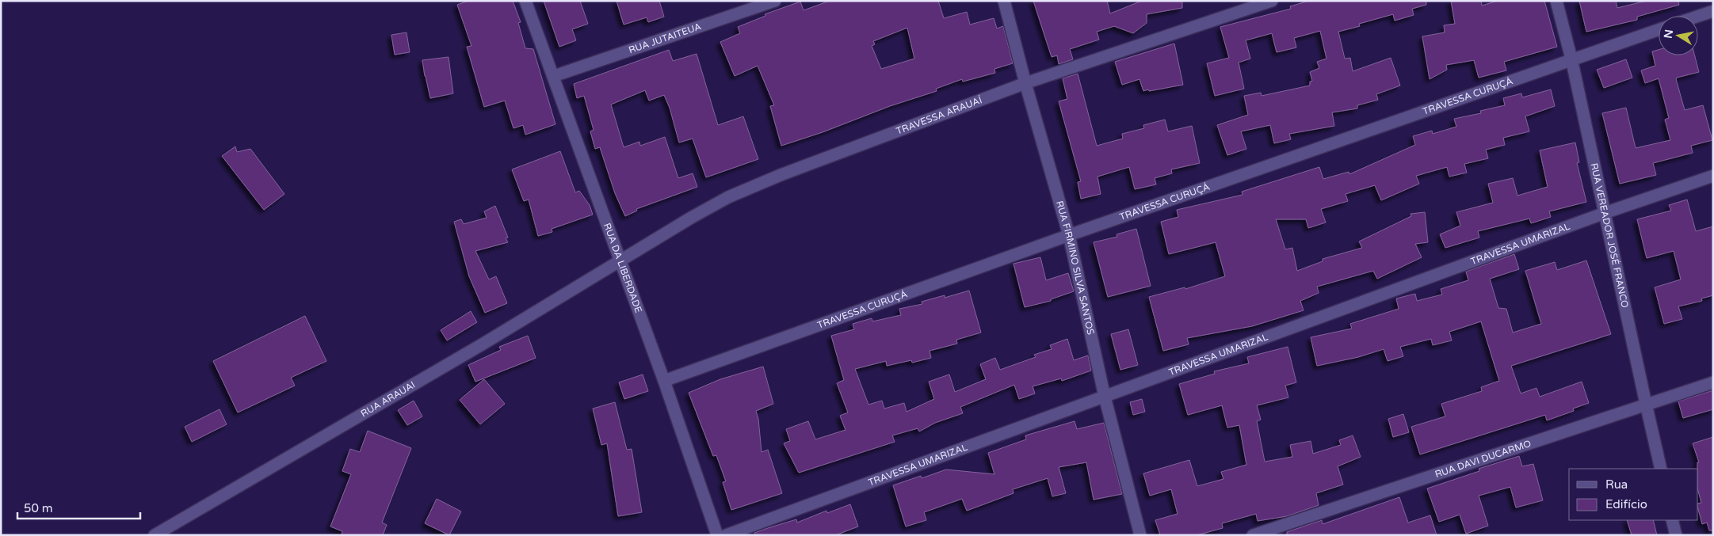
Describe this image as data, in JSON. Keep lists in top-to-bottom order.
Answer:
{
  "streets": {
    "street": [
      "RUA JUTAITEUA",
      "TRAVESSA CURUÇÁ",
      "TRAVESSA ARAUAÍ",
      "RUA VEREADOR JOSÉ FRANCO",
      "TRAVESSA UMARIZAL",
      "RUA DA LIBERDADE",
      "RUA FIRMINO SILVA SANTOS",
      "RUA ARAUAI",
      "RUA DAVI DUCARMO"
    ]
  },
  "crossings": [
    ["RUA JUTAITEUA", "RUA DA LIBERDADE"],
    ["TRAVESSA CURUÇÁ", "RUA VEREADOR JOSÉ FRANCO"],
    ["TRAVESSA CURUÇÁ", "RUA DA LIBERDADE"],
    ["TRAVESSA CURUÇÁ", "RUA FIRMINO SILVA SANTOS"],
    ["TRAVESSA ARAUAÍ", "RUA DA LIBERDADE"],
    ["TRAVESSA ARAUAÍ", "RUA FIRMINO SILVA SANTOS"],
    ["TRAVESSA ARAUAÍ", "RUA ARAUAI"],
    ["RUA VEREADOR JOSÉ FRANCO", "TRAVESSA UMARIZAL"],
    ["RUA VEREADOR JOSÉ FRANCO", "RUA DAVI DUCARMO"],
    ["TRAVESSA UMARIZAL", "RUA FIRMINO SILVA SANTOS"],
    ["RUA DA LIBERDADE", "RUA ARAUAI"]
  ],
  "legend": ["Rua", "Edifício"],
  "scale_bar": "50 m",
  "north": "left"
}
